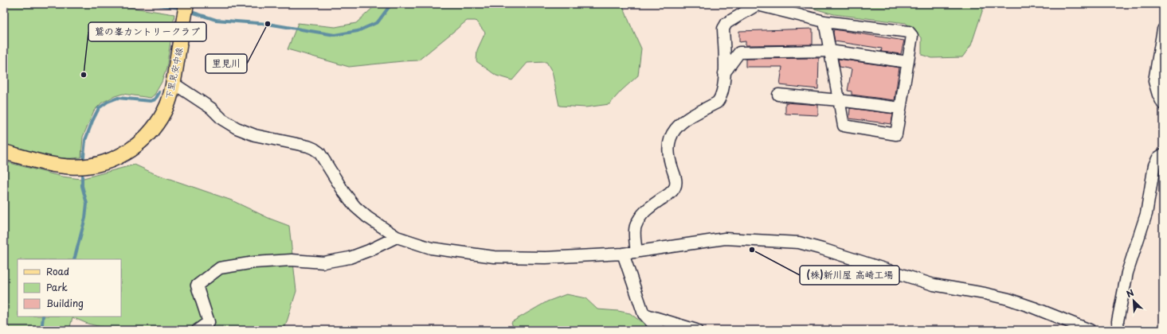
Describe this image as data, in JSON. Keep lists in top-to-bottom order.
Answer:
{
  "streets": {
    "main road": ["下里見安中線"]
  },
  "places": ["里見川", "鷲の峯カントリークラブ", "(株)新川屋 高崎工場"],
  "legend": ["Road", "Park", "Building"],
  "north": "top left"
}
